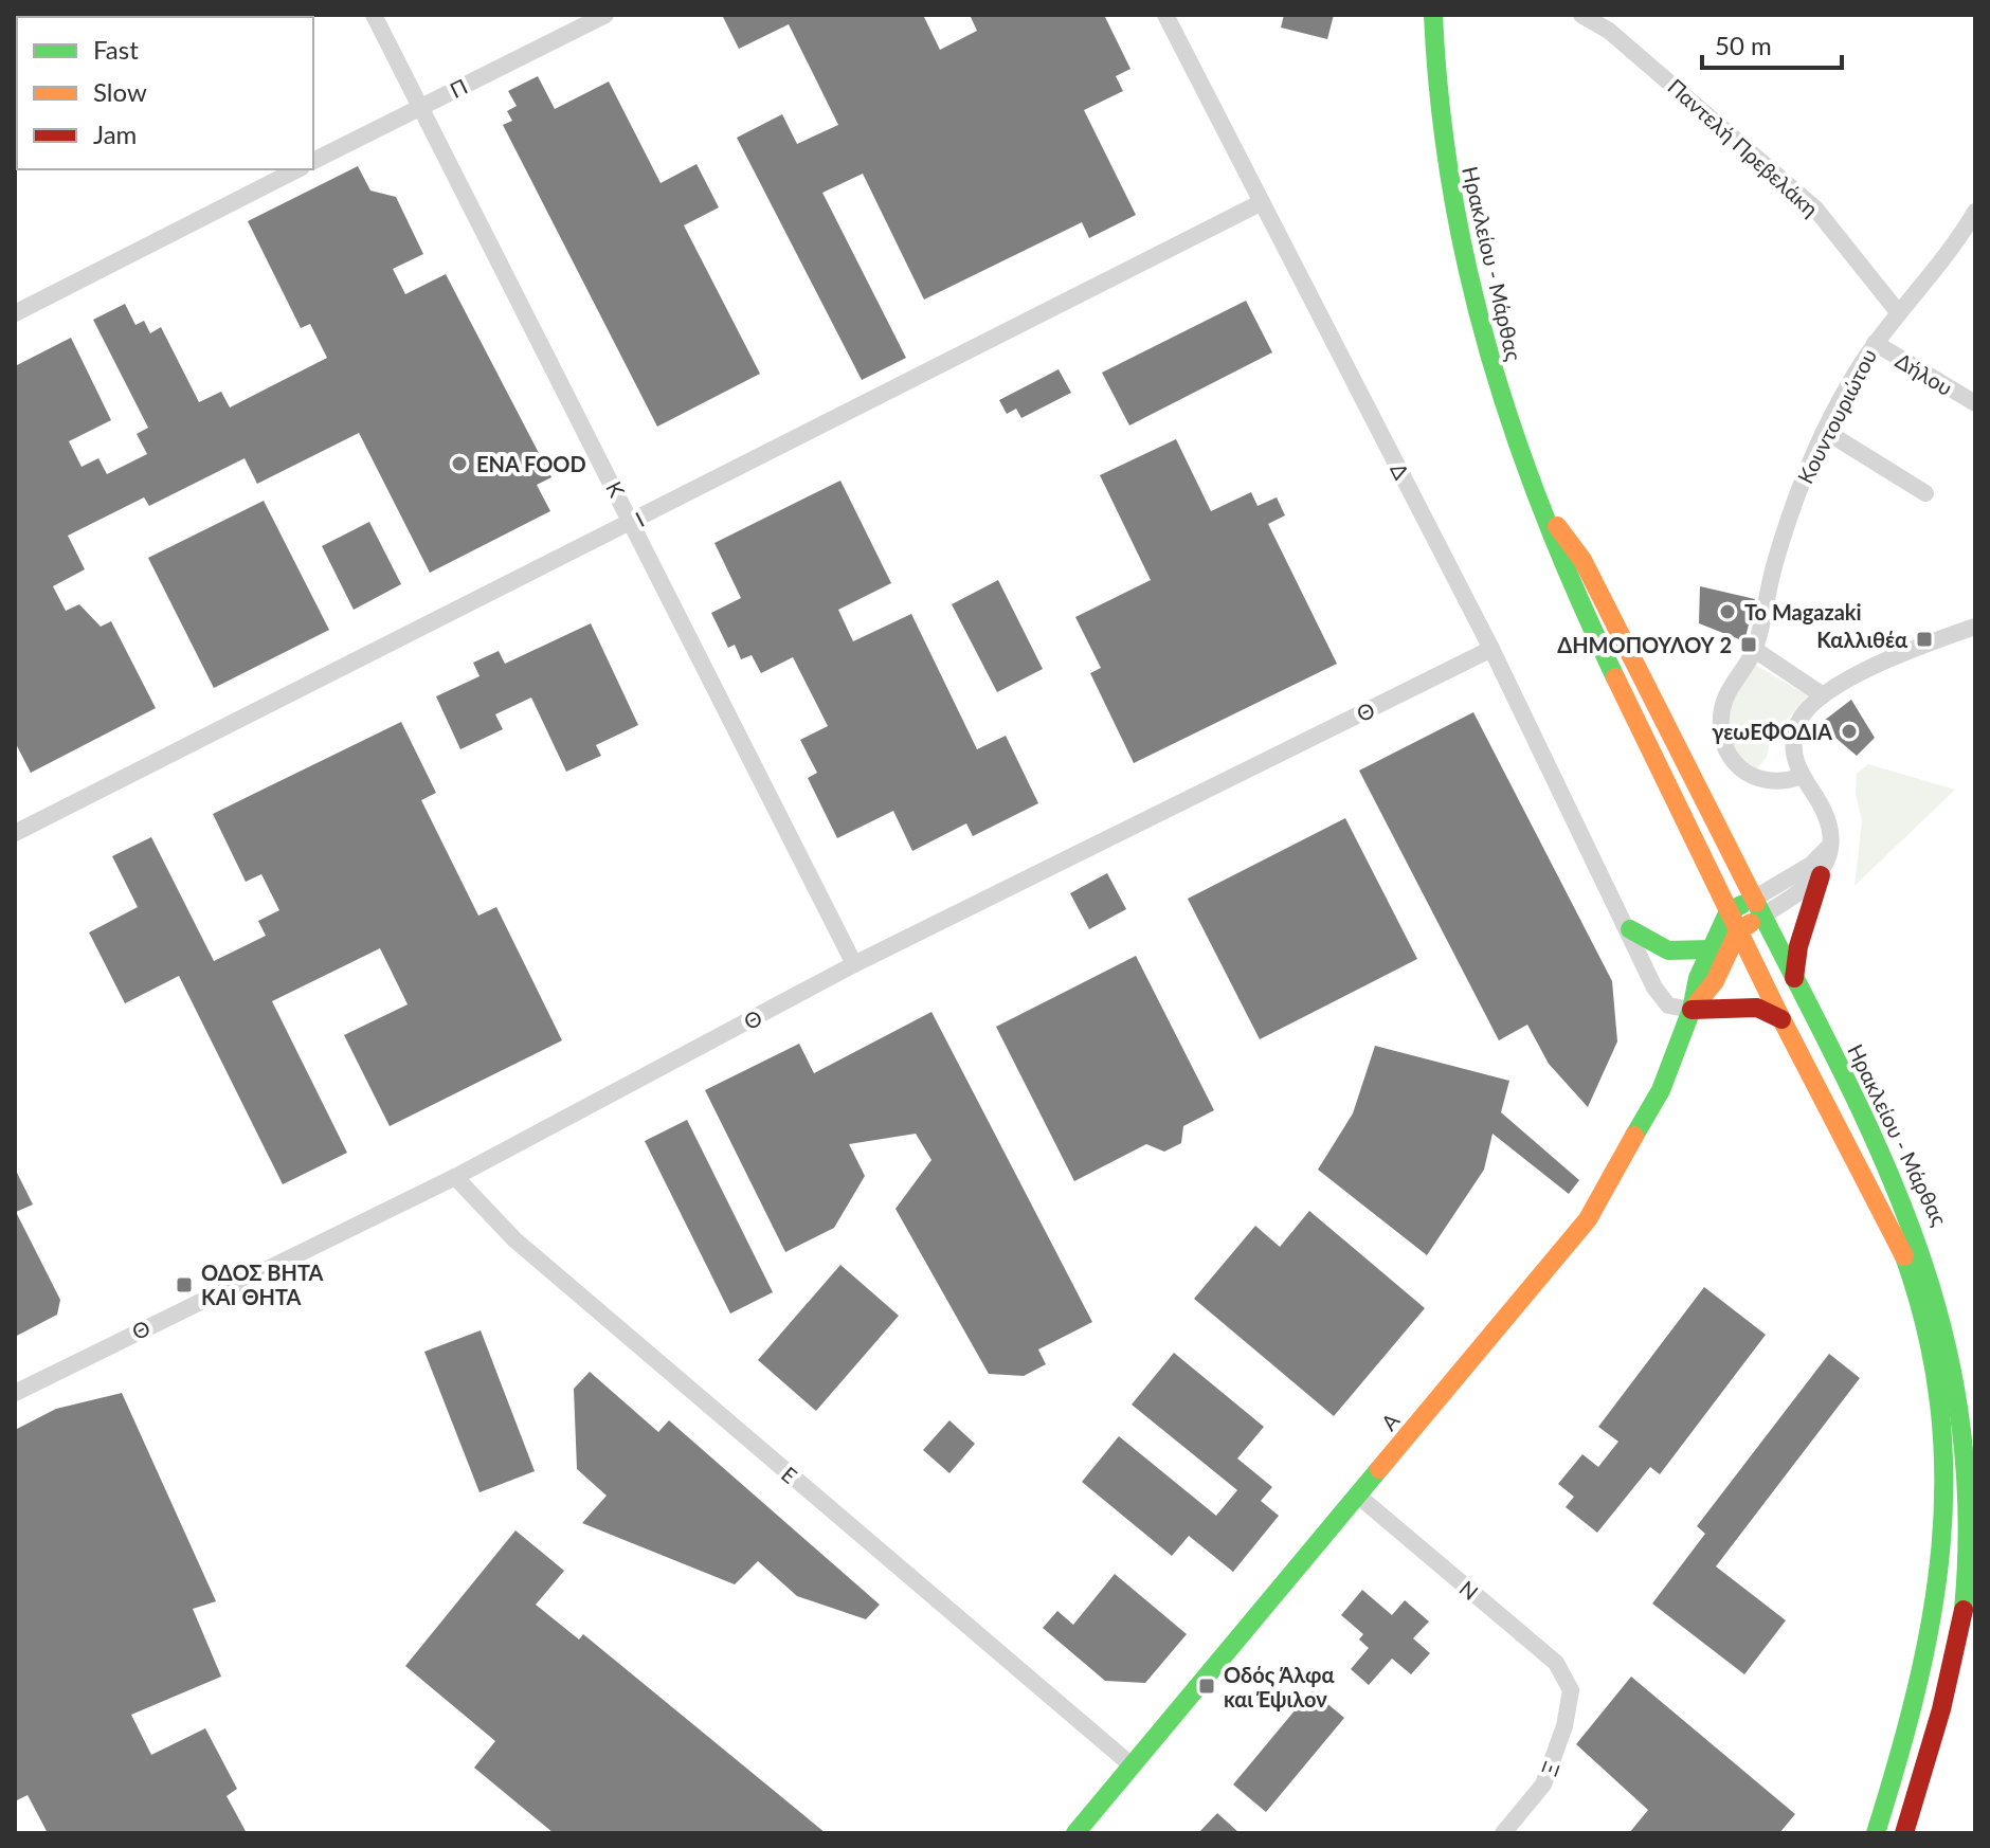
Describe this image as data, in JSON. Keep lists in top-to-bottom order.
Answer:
{
  "streets": {
    "main road": ["Ηρακλείου - Μάρθας", "Α"],
    "street": [
      "Π",
      "Παντελή Πρεβελάκη",
      "Δήλου",
      "Κουντουριώτου",
      "Δ",
      "Κ",
      "Ι",
      "Θ",
      "Ε",
      "Ν",
      "Ξ"
    ]
  },
  "crossings": [
    ["Π", "Κ"],
    ["Παντελή Πρεβελάκη", "Κουντουριώτου"],
    ["Ηρακλείου - Μάρθας", "Α"],
    ["Δήλου", "Κουντουριώτου"],
    ["Δ", "Ι"],
    ["Δ", "Θ"],
    ["Δ", "Α"],
    ["Κ", "Ι"],
    ["Κ", "Θ"],
    ["Θ", "Ε"],
    ["Α", "Ε"],
    ["Α", "Ν"],
    ["Ν", "Ξ"]
  ],
  "places": {
    "other": ["ENA FOOD", "To Magazaki", "γεωΕΦΟΔΙΑ"],
    "transit": [
      "Καλλιθέα",
      "ΔΗΜΟΠΟΥΛΟΥ 2",
      "ΟΔΟΣ ΒΗΤΑ ΚΑΙ ΘΗΤΑ",
      "Οδός Άλφα και Έψιλον"
    ]
  },
  "legend": ["Fast", "Slow", "Jam"],
  "scale_bar": "50 m"
}
